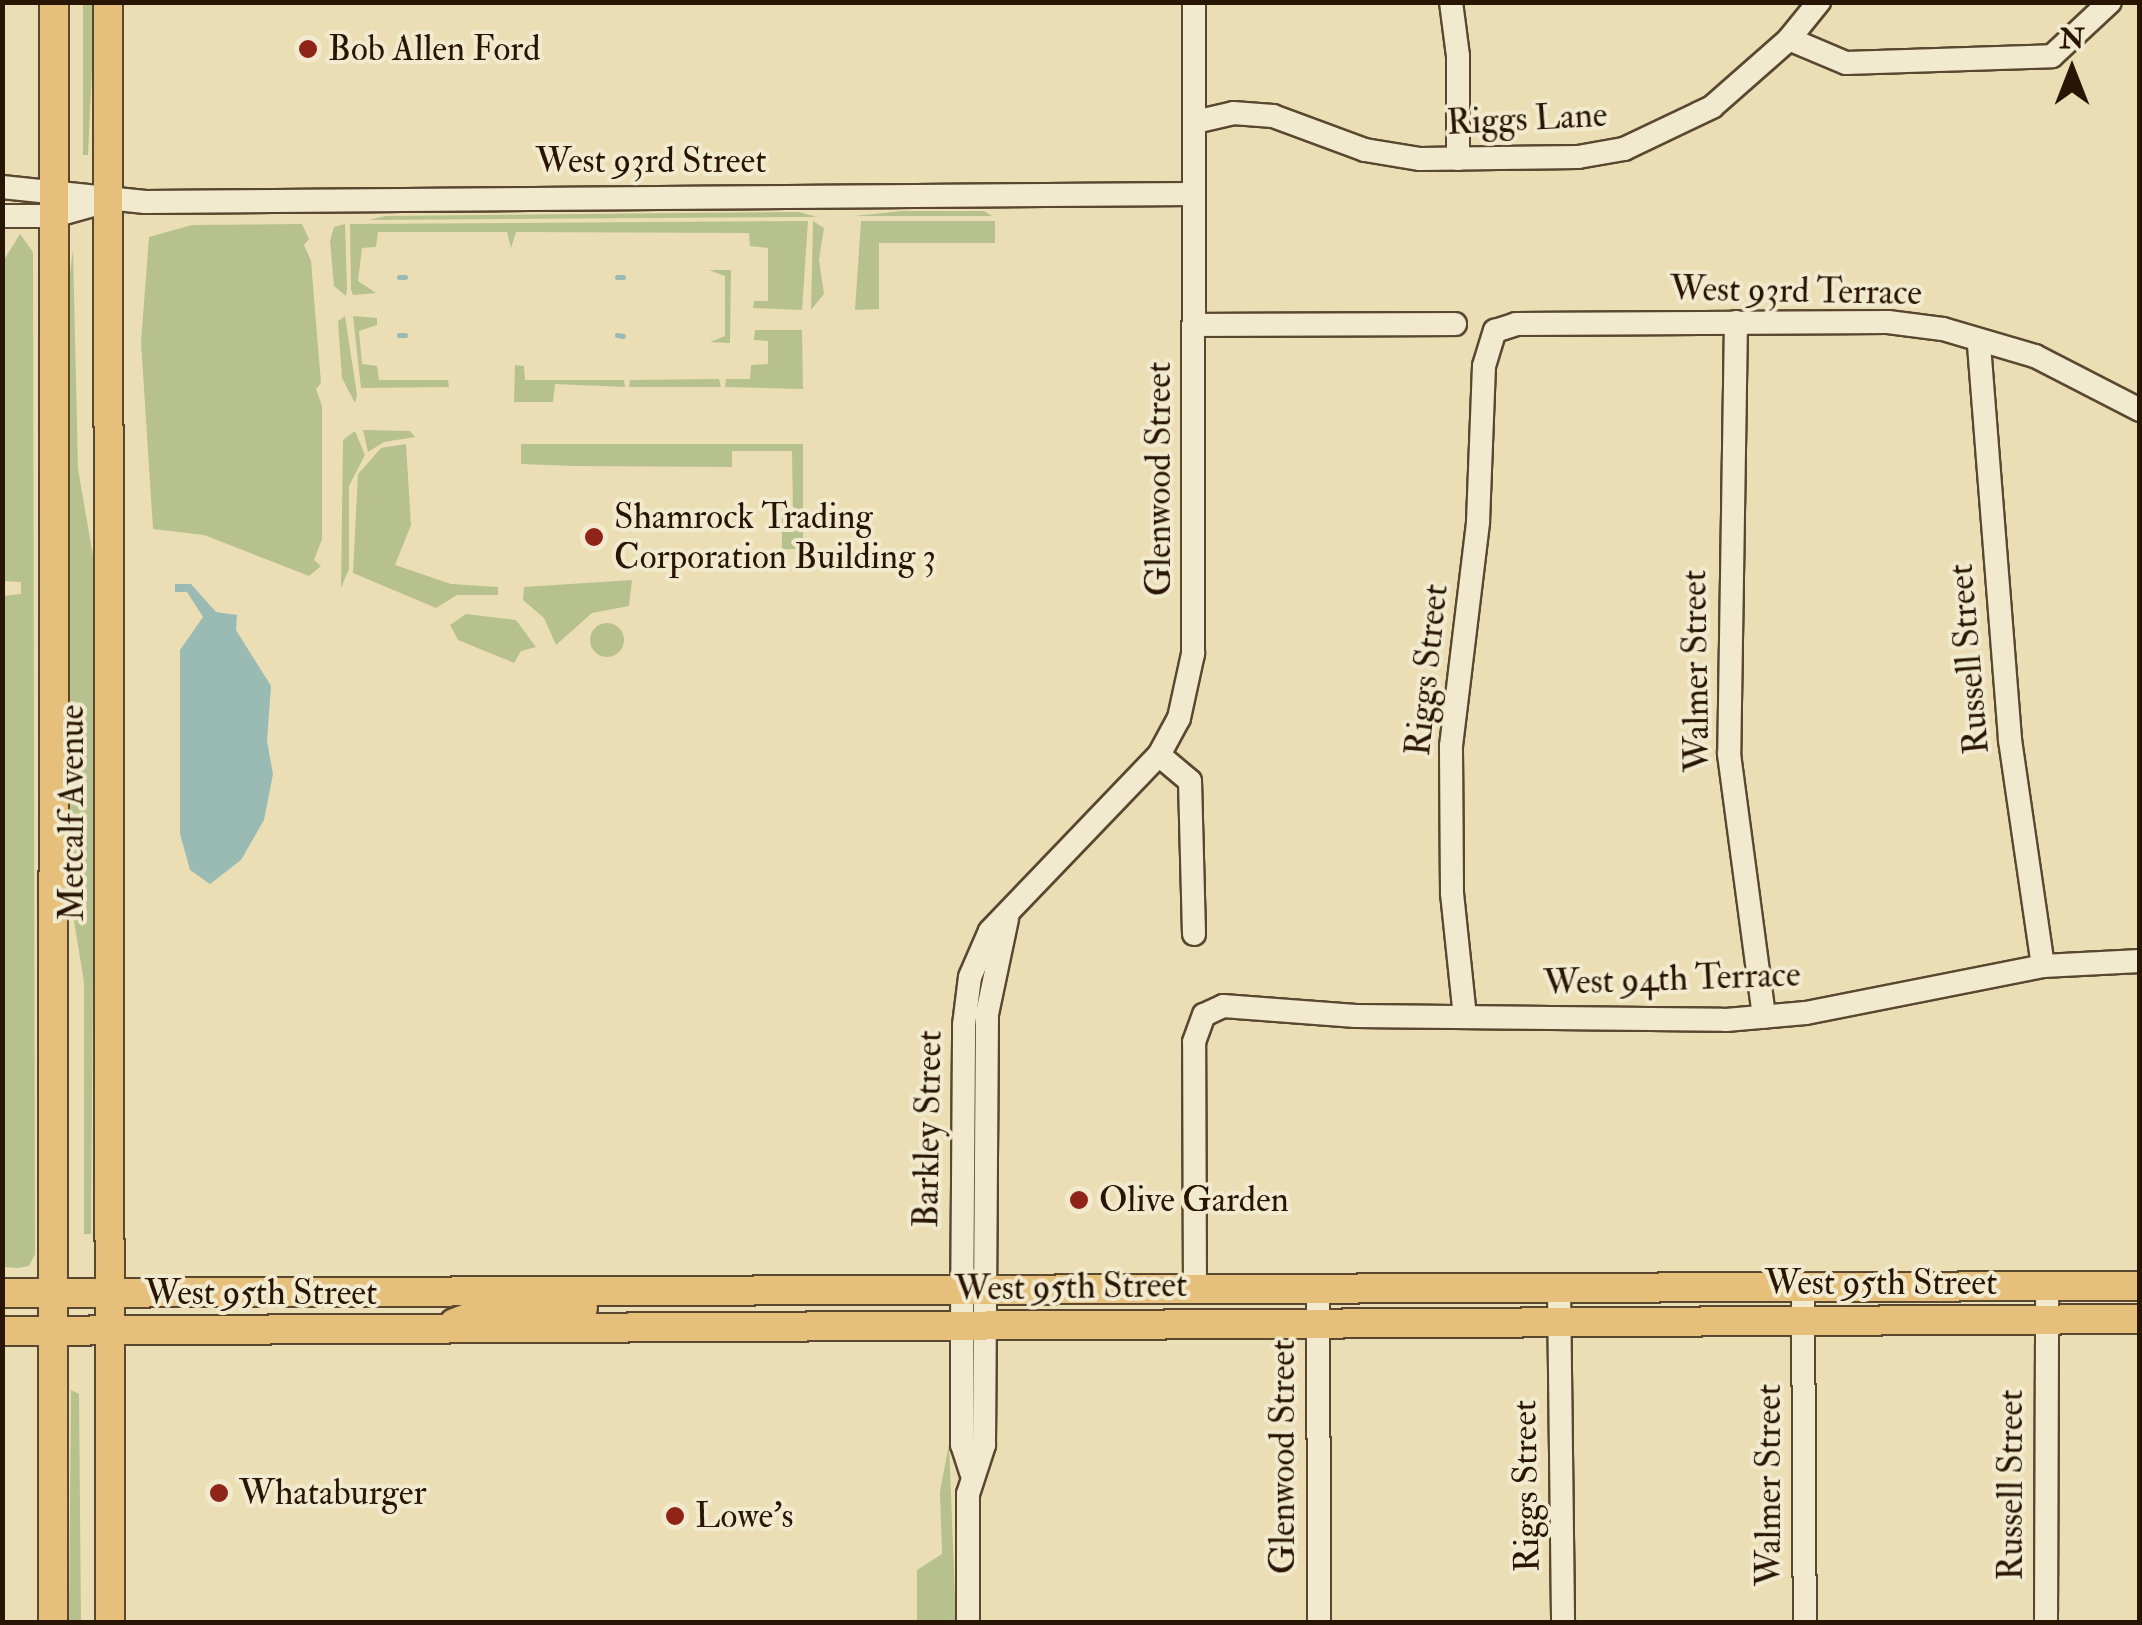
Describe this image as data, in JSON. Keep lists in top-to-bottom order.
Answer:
{
  "streets": {
    "main road": ["Metcalf Avenue", "West 95th Street"],
    "street": [
      "Riggs Lane",
      "West 93rd Street",
      "West 93rd Terrace",
      "Glenwood Street",
      "Russell Street",
      "Riggs Street",
      "Walmer Street",
      "West 94th Terrace",
      "Barkley Street"
    ]
  },
  "crossings": [
    ["Riggs Lane", "Glenwood Street"],
    ["West 93rd Street", "Glenwood Street"],
    ["West 93rd Street", "Metcalf Avenue"],
    ["West 93rd Terrace", "Russell Street"],
    ["West 93rd Terrace", "Riggs Street"],
    ["West 93rd Terrace", "Walmer Street"],
    ["Glenwood Street", "Barkley Street"],
    ["Glenwood Street", "West 95th Street"],
    ["Russell Street", "West 94th Terrace"],
    ["Russell Street", "West 95th Street"],
    ["Riggs Street", "West 94th Terrace"],
    ["Riggs Street", "West 95th Street"],
    ["Walmer Street", "West 94th Terrace"],
    ["Walmer Street", "West 95th Street"],
    ["Metcalf Avenue", "West 95th Street"],
    ["West 94th Terrace", "West 95th Street"],
    ["Barkley Street", "West 95th Street"]
  ],
  "places": [
    "Bob Allen Ford",
    "Shamrock Trading Corporation Building 3",
    "Olive Garden",
    "Whataburger",
    "Lowe's"
  ],
  "north": "top"
}
